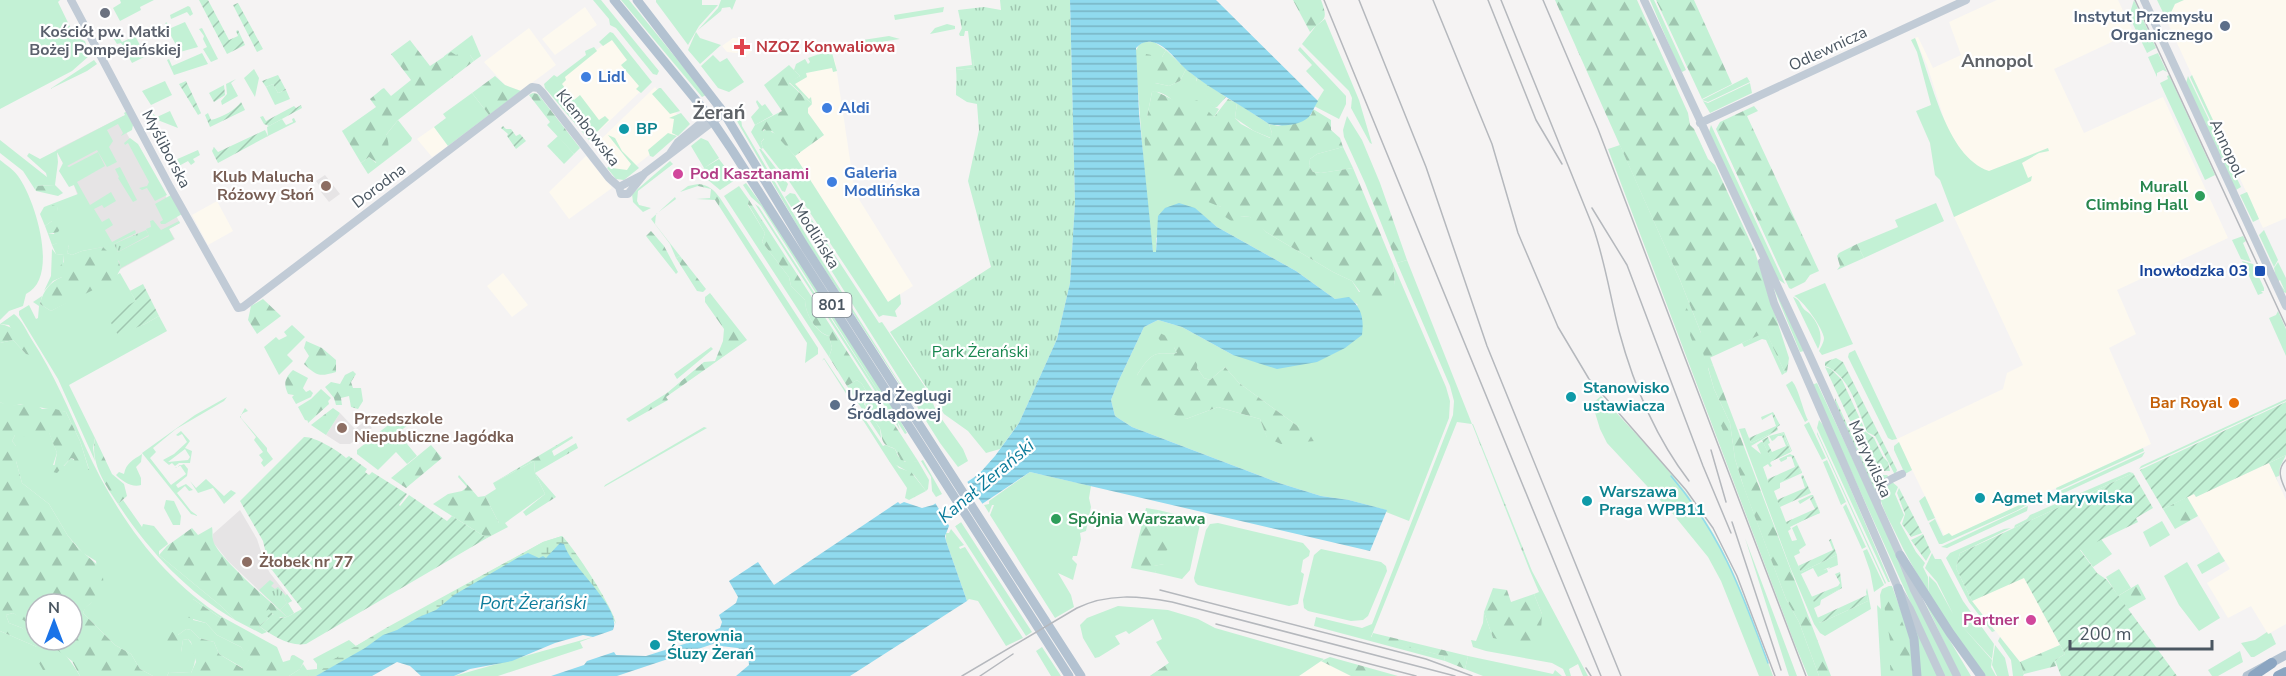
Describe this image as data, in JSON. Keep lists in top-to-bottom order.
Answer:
{
  "streets": {
    "main road": ["Modlińska", "801"],
    "street": [
      "Odlewnicza",
      "Klembowska",
      "Annopol",
      "Myśliborska",
      "Dorodna",
      "Marywilska"
    ]
  },
  "crossings": [
    ["Odlewnicza", "Marywilska"],
    ["Klembowska", "Dorodna"],
    ["Klembowska", "Modlińska"],
    ["Myśliborska", "Dorodna"]
  ],
  "districts": ["Annopol", "Żerań"],
  "water": ["Kanał Żerański", "Port Żerański"],
  "parks": ["Park Żerański"],
  "places": {
    "other": [
      "Kościół pw. Matki Bożej Pompejańskiej",
      "Instytut Przemysłu Organicznego",
      "Lidl",
      "Aldi",
      "BP",
      "Pod Kasztanami",
      "Galeria Modlińska",
      "Klub Malucha Różowy Słoń",
      "Murall Climbing Hall",
      "Stanowisko ustawiacza",
      "Bar Royal",
      "Urząd Żeglugi Śródlądowej",
      "Przedszkole Niepubliczne Jagódka",
      "Agmet Marywilska",
      "Warszawa Praga WPB11",
      "Spójnia Warszawa",
      "Żłobek nr 77",
      "Partner",
      "Sterownia Śluzy Żerań"
    ],
    "health": ["NZOZ Konwaliowa"],
    "transit": ["Inowłodzka 03"]
  },
  "scale_bar": "200 m",
  "north": "top"
}
